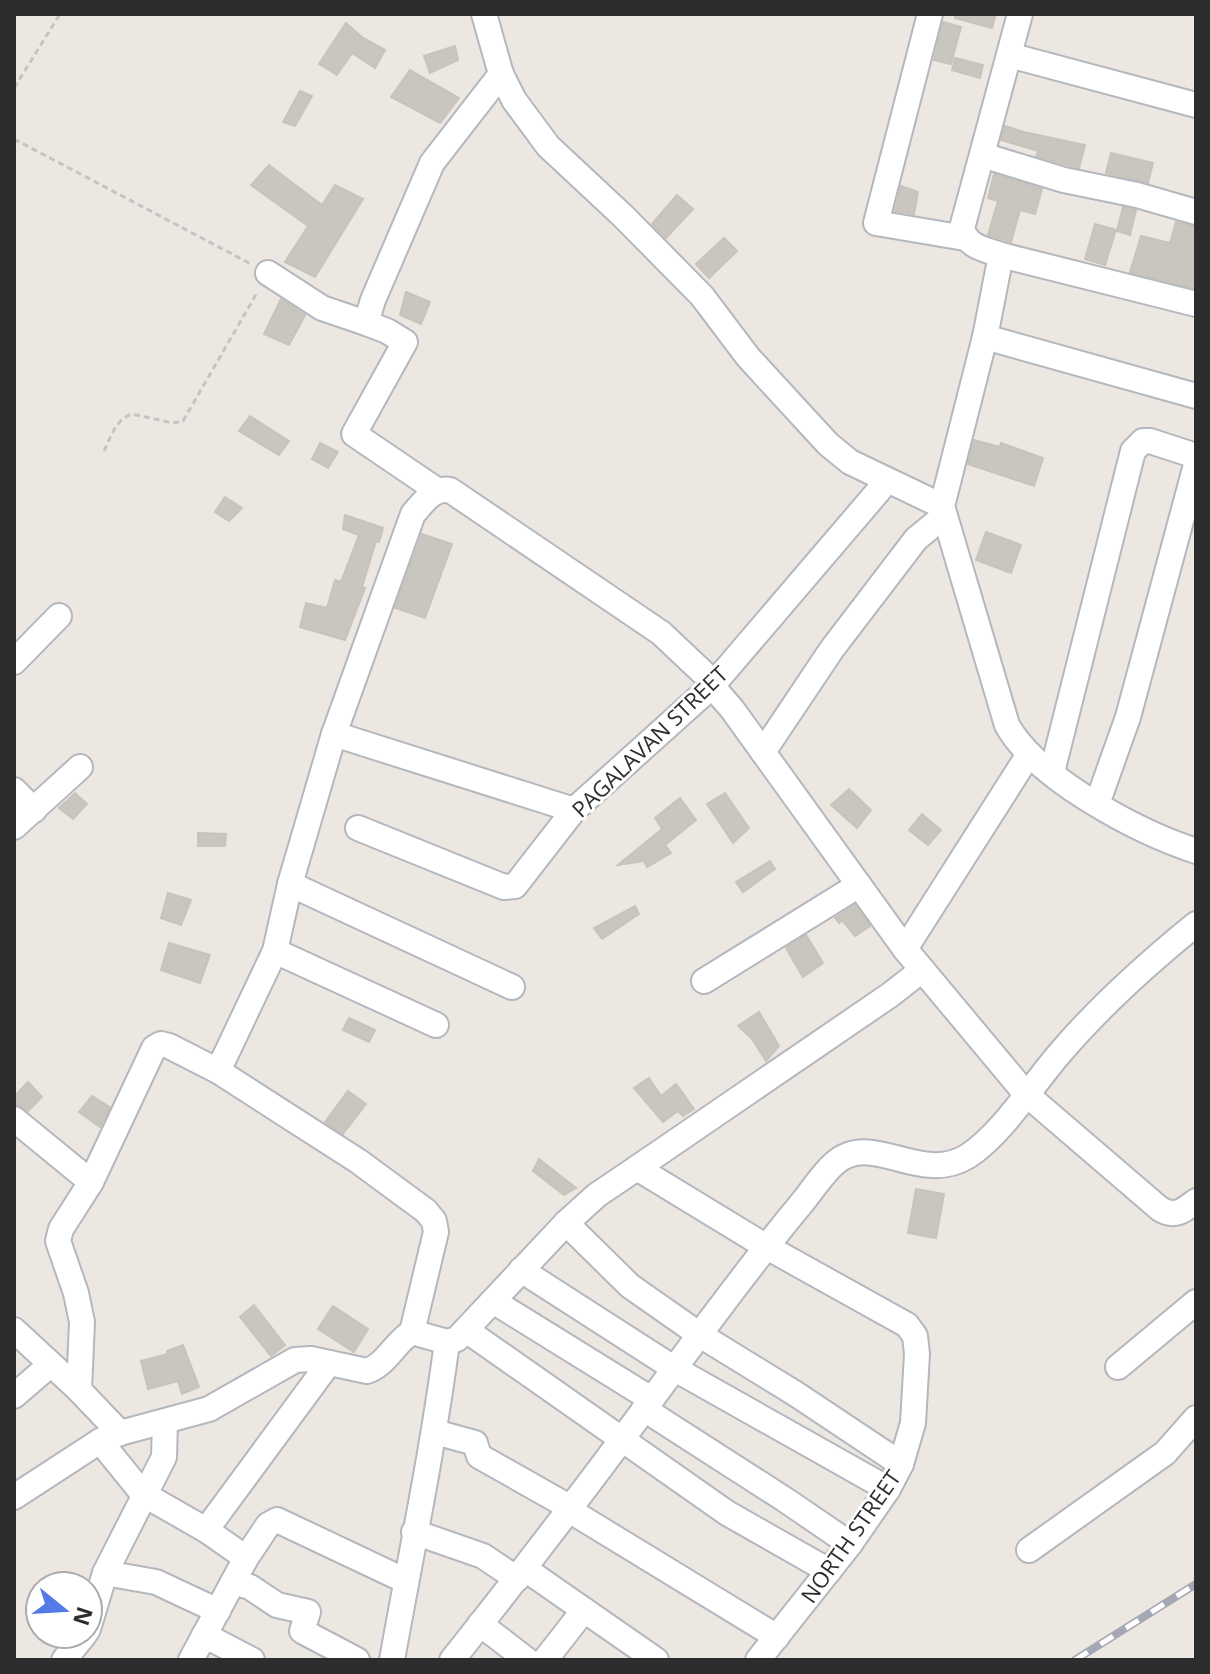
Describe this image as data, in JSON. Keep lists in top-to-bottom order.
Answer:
{
  "streets": {
    "street": ["PAGALAVAN STREET", "NORTH STREET"]
  },
  "north": "right"
}
